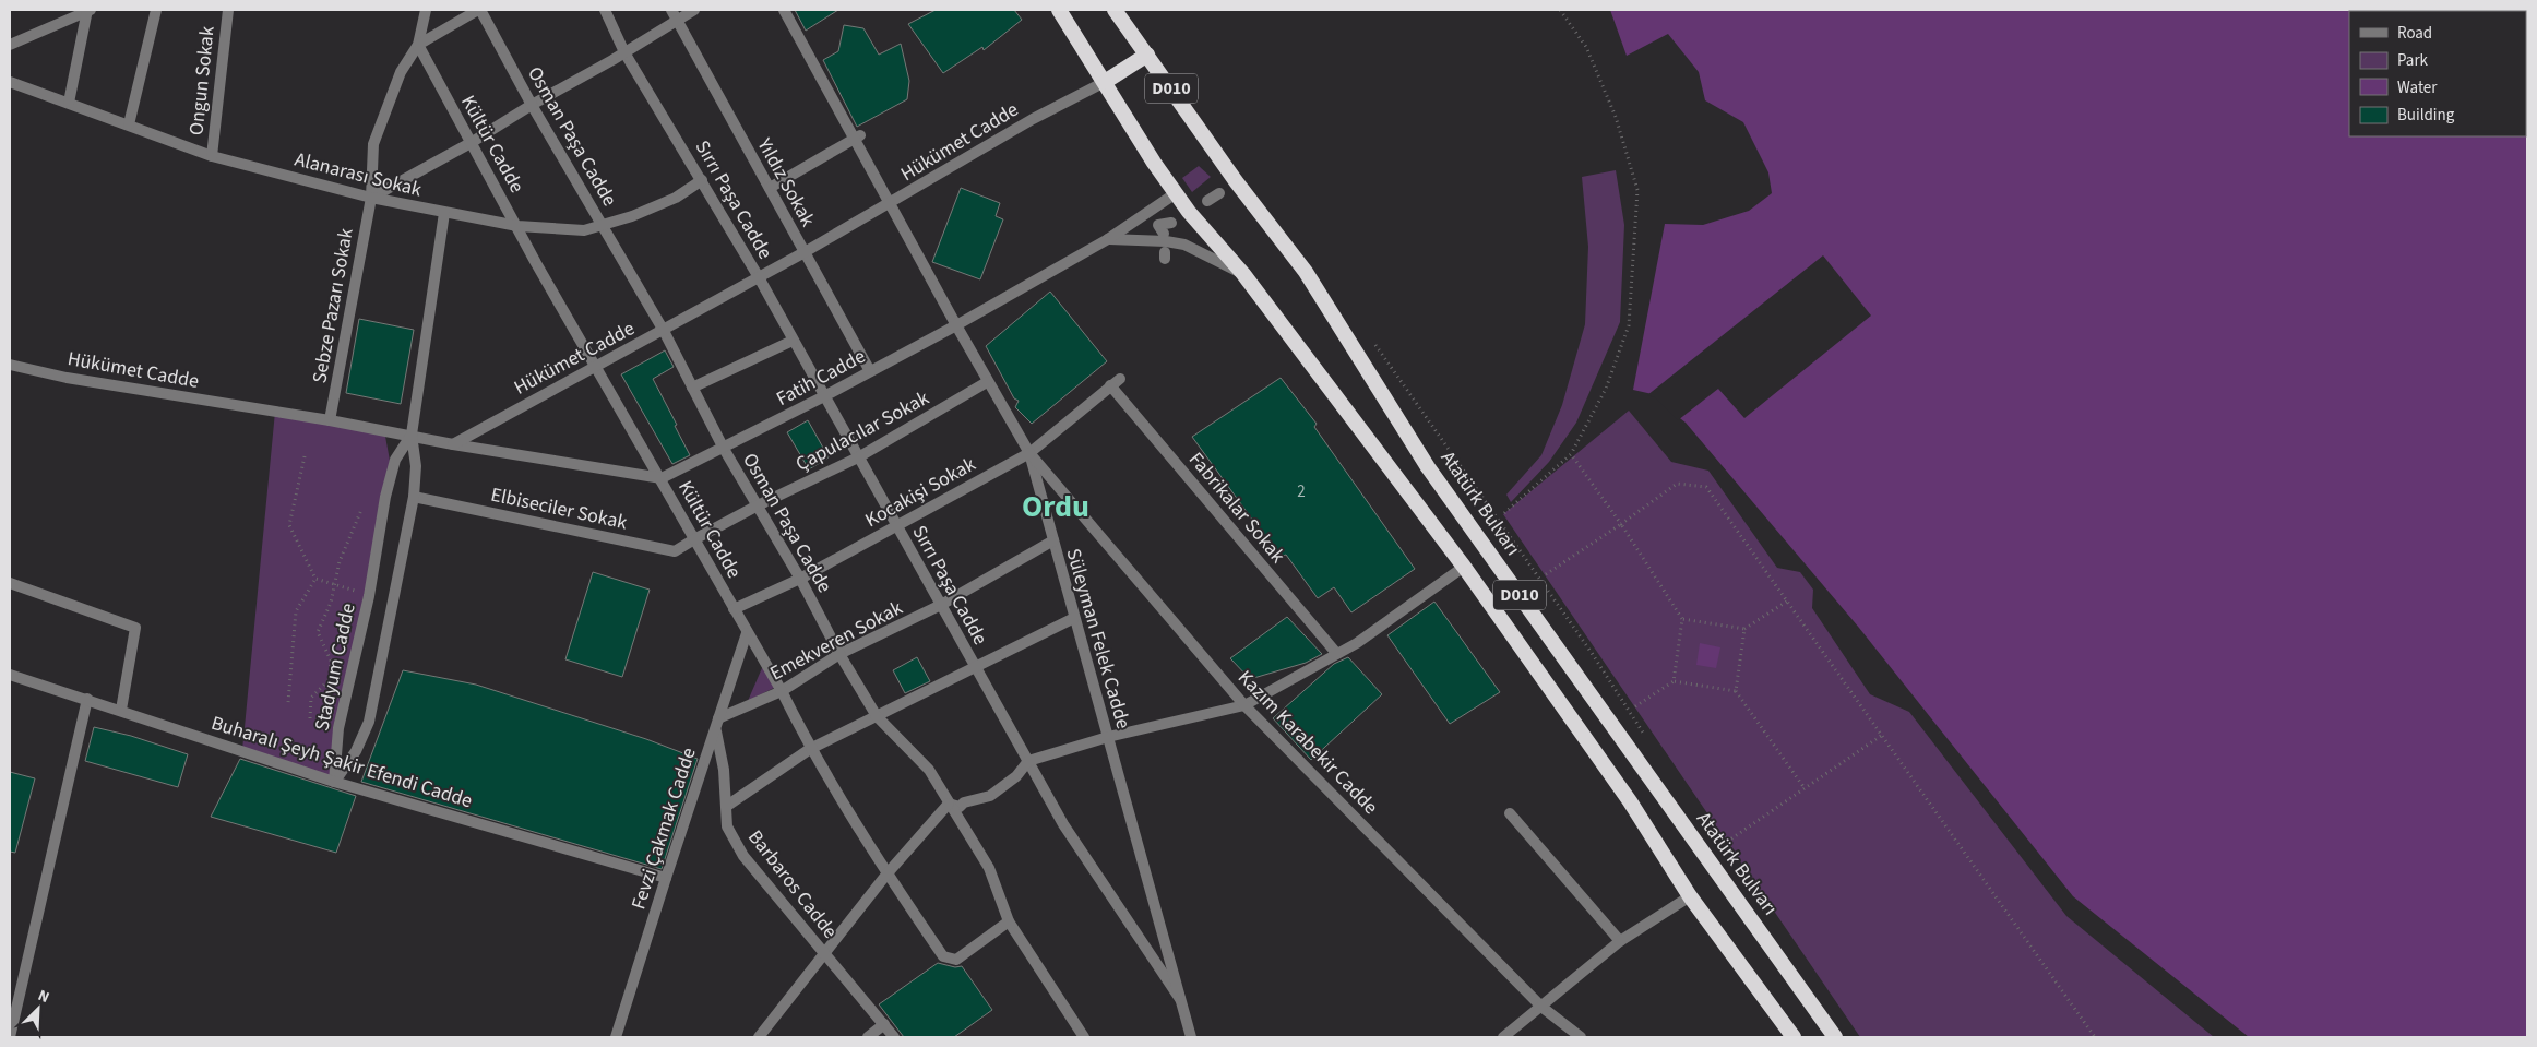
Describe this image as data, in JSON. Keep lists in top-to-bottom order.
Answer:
{
  "streets": {
    "highway": ["D010", "Atatürk Bulvarı"],
    "street": [
      "Ongun Sokak",
      "Osman Paşa Cadde",
      "Hükümet Cadde",
      "Kültür Cadde",
      "Alanarası Sokak",
      "Yıldız Sokak",
      "Sırrı Paşa Cadde",
      "Sebze Pazarı Sokak",
      "Fatih Cadde",
      "Çapulacılar Sokak",
      "Kocakişi Sokak",
      "Fabrikalar Sokak",
      "Elbiseciler Sokak",
      "Süleyman Felek Cadde",
      "Emekveren Sokak",
      "Stadyum Cadde",
      "Kazım Karabekir Cadde",
      "Buharalı Şeyh Şakir Efendi Cadde",
      "Fevzi Çakmak Cadde",
      "Barbaros Cadde"
    ]
  },
  "crossings": [
    ["Ongun Sokak", "Alanarası Sokak"],
    ["D010", "Fatih Cadde"],
    ["D010", "Atatürk Bulvarı"],
    ["Osman Paşa Cadde", "Hükümet Cadde"],
    ["Osman Paşa Cadde", "Kültür Cadde"],
    ["Osman Paşa Cadde", "Alanarası Sokak"],
    ["Osman Paşa Cadde", "Fatih Cadde"],
    ["Osman Paşa Cadde", "Çapulacılar Sokak"],
    ["Osman Paşa Cadde", "Kocakişi Sokak"],
    ["Osman Paşa Cadde", "Emekveren Sokak"],
    ["Hükümet Cadde", "Kültür Cadde"],
    ["Hükümet Cadde", "Yıldız Sokak"],
    ["Hükümet Cadde", "Sırrı Paşa Cadde"],
    ["Hükümet Cadde", "Sebze Pazarı Sokak"],
    ["Hükümet Cadde", "Süleyman Felek Cadde"],
    ["Hükümet Cadde", "Stadyum Cadde"],
    ["Kültür Cadde", "Alanarası Sokak"],
    ["Kültür Cadde", "Sebze Pazarı Sokak"],
    ["Kültür Cadde", "Fatih Cadde"],
    ["Kültür Cadde", "Çapulacılar Sokak"],
    ["Kültür Cadde", "Kocakişi Sokak"],
    ["Kültür Cadde", "Elbiseciler Sokak"],
    ["Kültür Cadde", "Emekveren Sokak"],
    ["Kültür Cadde", "Fevzi Çakmak Cadde"],
    ["Alanarası Sokak", "Sırrı Paşa Cadde"],
    ["Alanarası Sokak", "Sebze Pazarı Sokak"],
    ["Alanarası Sokak", "Stadyum Cadde"],
    ["Yıldız Sokak", "Fatih Cadde"],
    ["Sırrı Paşa Cadde", "Fatih Cadde"],
    ["Sırrı Paşa Cadde", "Çapulacılar Sokak"],
    ["Sırrı Paşa Cadde", "Kocakişi Sokak"],
    ["Sırrı Paşa Cadde", "Süleyman Felek Cadde"],
    ["Sırrı Paşa Cadde", "Emekveren Sokak"],
    ["Fatih Cadde", "Süleyman Felek Cadde"],
    ["Çapulacılar Sokak", "Elbiseciler Sokak"],
    ["Çapulacılar Sokak", "Süleyman Felek Cadde"],
    ["Kocakişi Sokak", "Fabrikalar Sokak"],
    ["Kocakişi Sokak", "Süleyman Felek Cadde"],
    ["Kocakişi Sokak", "Kazım Karabekir Cadde"],
    ["Elbiseciler Sokak", "Stadyum Cadde"],
    ["Süleyman Felek Cadde", "Emekveren Sokak"],
    ["Süleyman Felek Cadde", "Kazım Karabekir Cadde"],
    ["Emekveren Sokak", "Fevzi Çakmak Cadde"],
    ["Stadyum Cadde", "Buharalı Şeyh Şakir Efendi Cadde"],
    ["Buharalı Şeyh Şakir Efendi Cadde", "Fevzi Çakmak Cadde"],
    ["Fevzi Çakmak Cadde", "Barbaros Cadde"]
  ],
  "districts": ["Ordu"],
  "house_numbers": ["2"],
  "legend": [
    "Road",
    "Park",
    "Water",
    "Building"
  ],
  "north": "top right"
}
